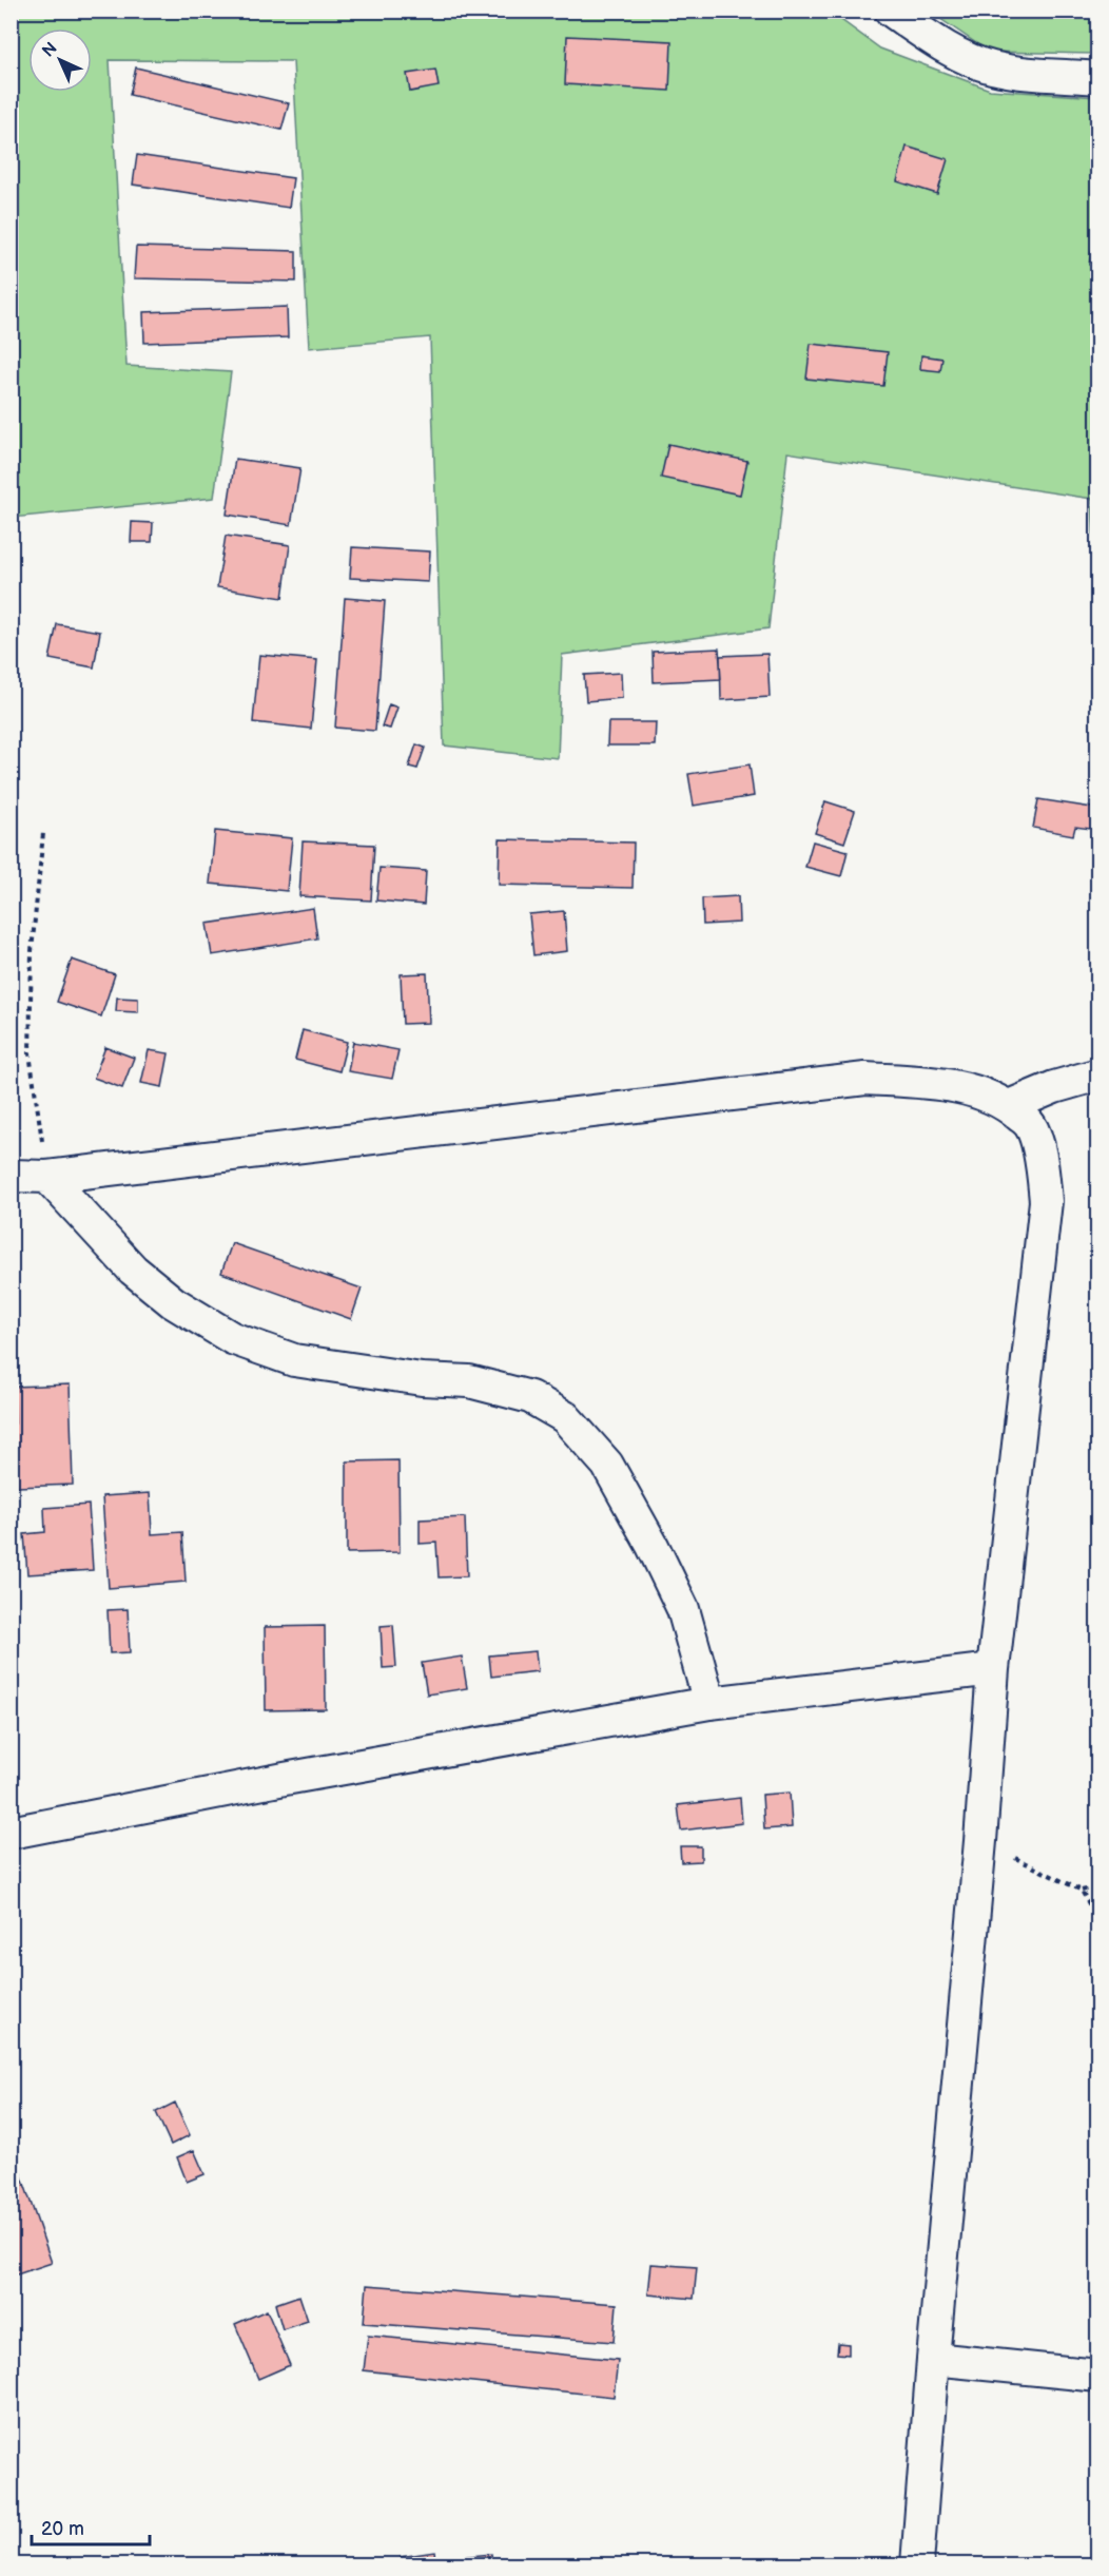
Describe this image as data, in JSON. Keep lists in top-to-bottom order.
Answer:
{
  "scale_bar": "20 m",
  "north": "top left"
}
